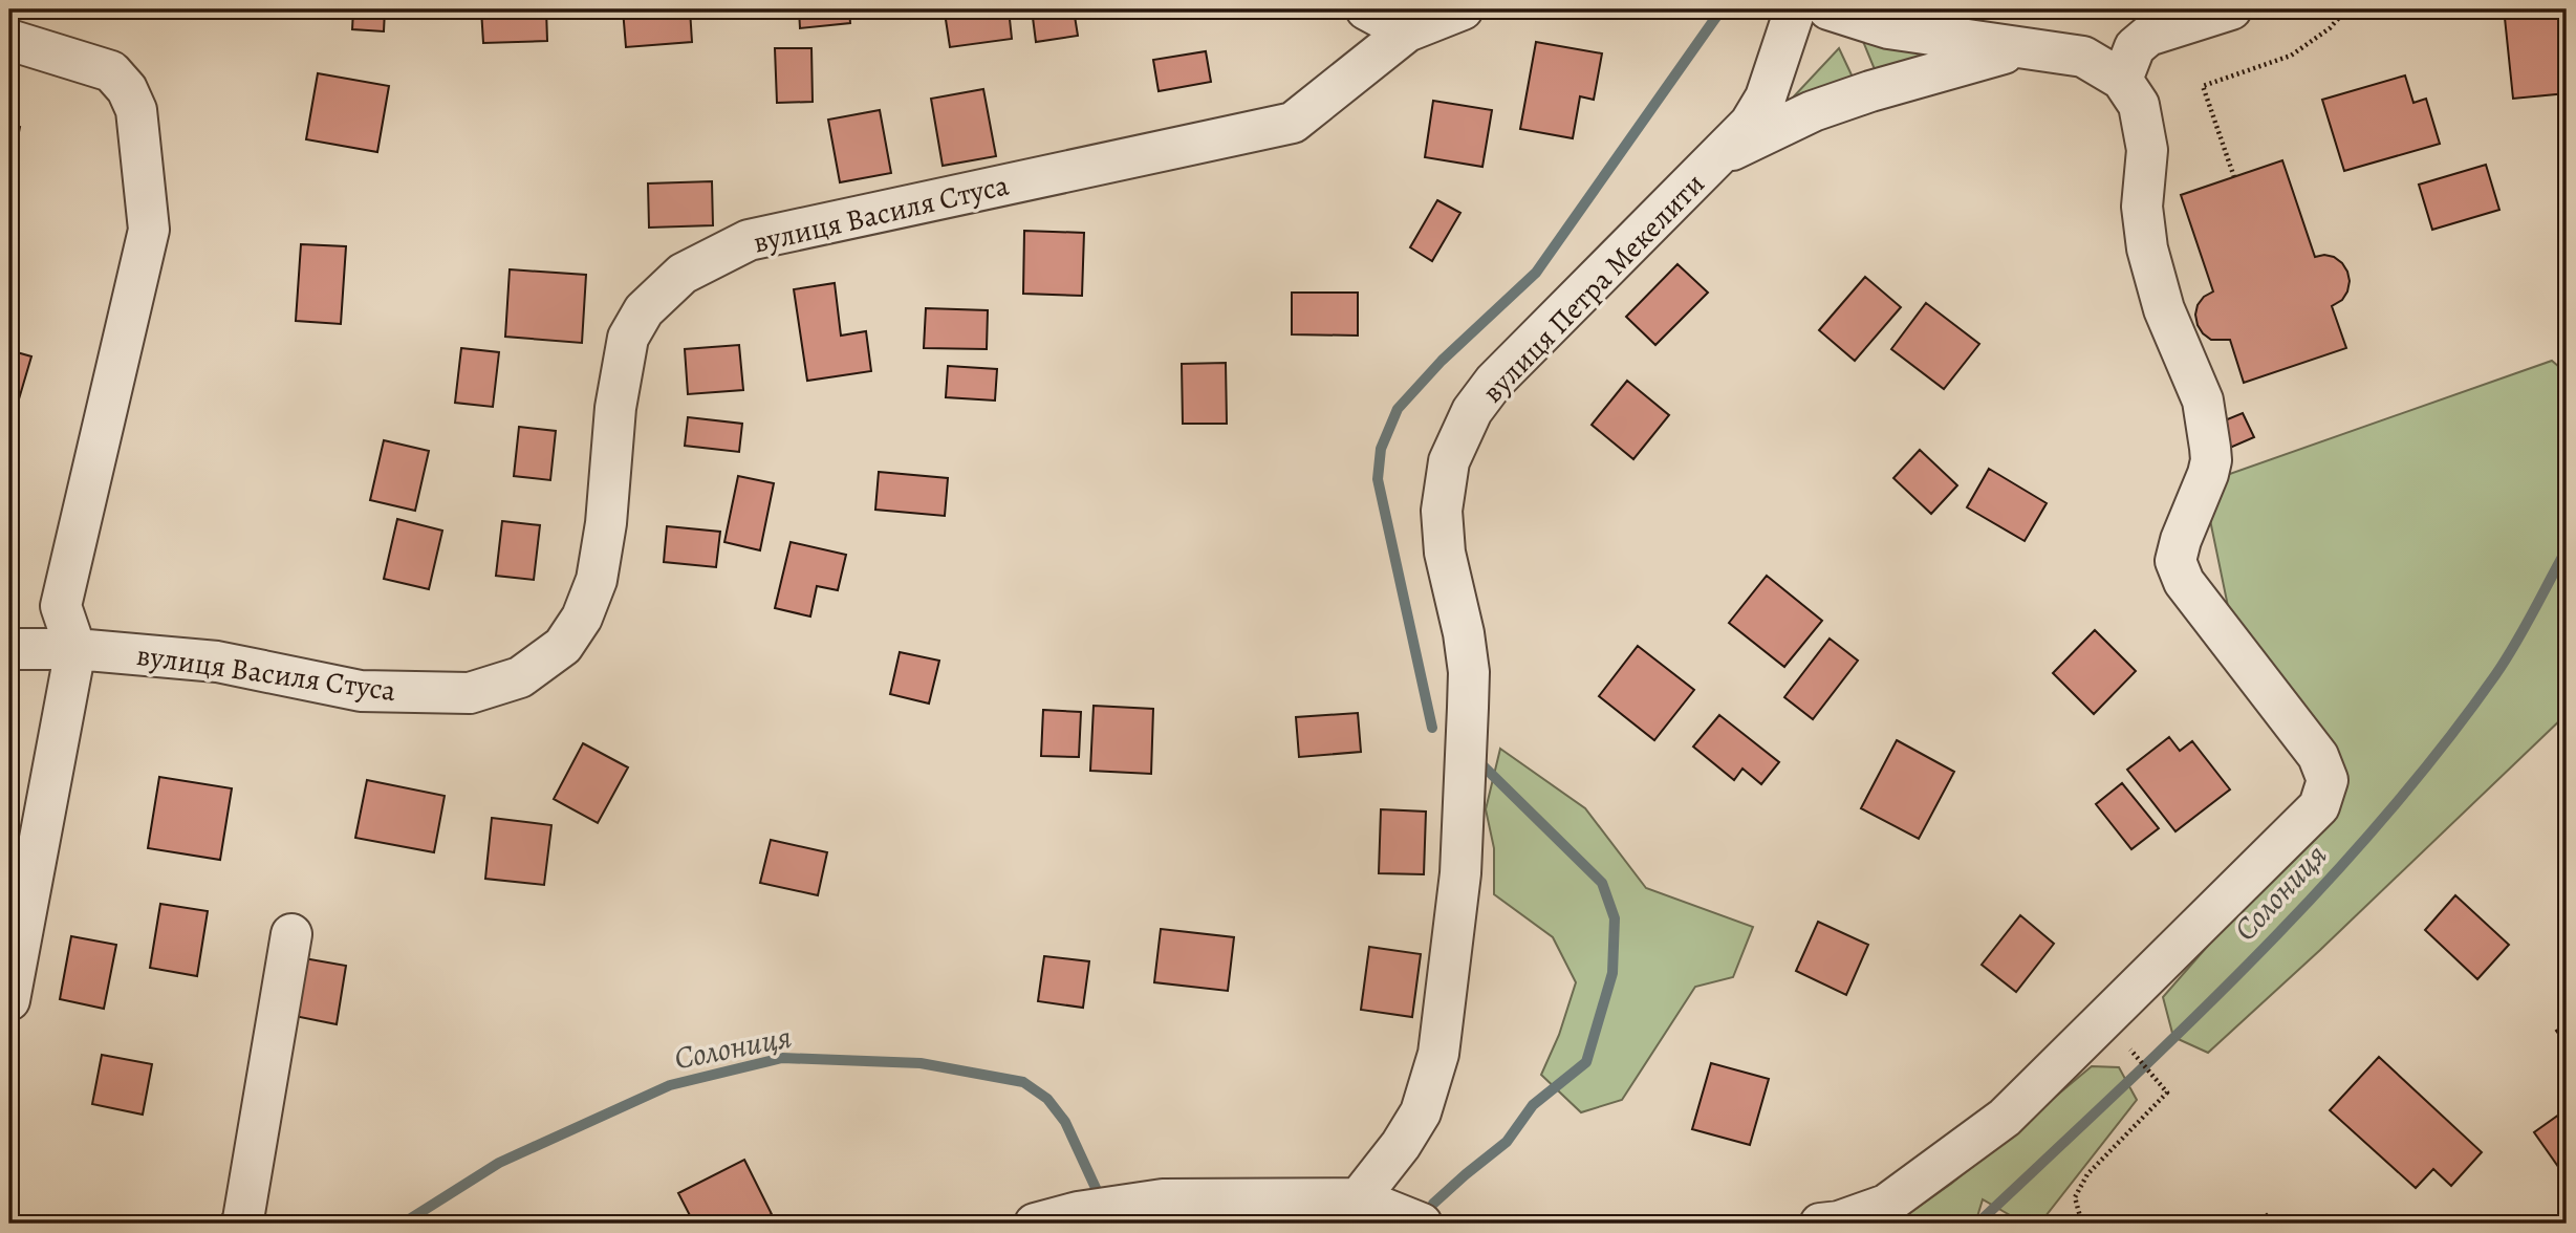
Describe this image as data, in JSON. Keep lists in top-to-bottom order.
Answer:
{
  "streets": {
    "street": ["вулиця Василя Стуса", "вулиця Петра Мекелити"]
  },
  "water": ["Солониця"]
}
